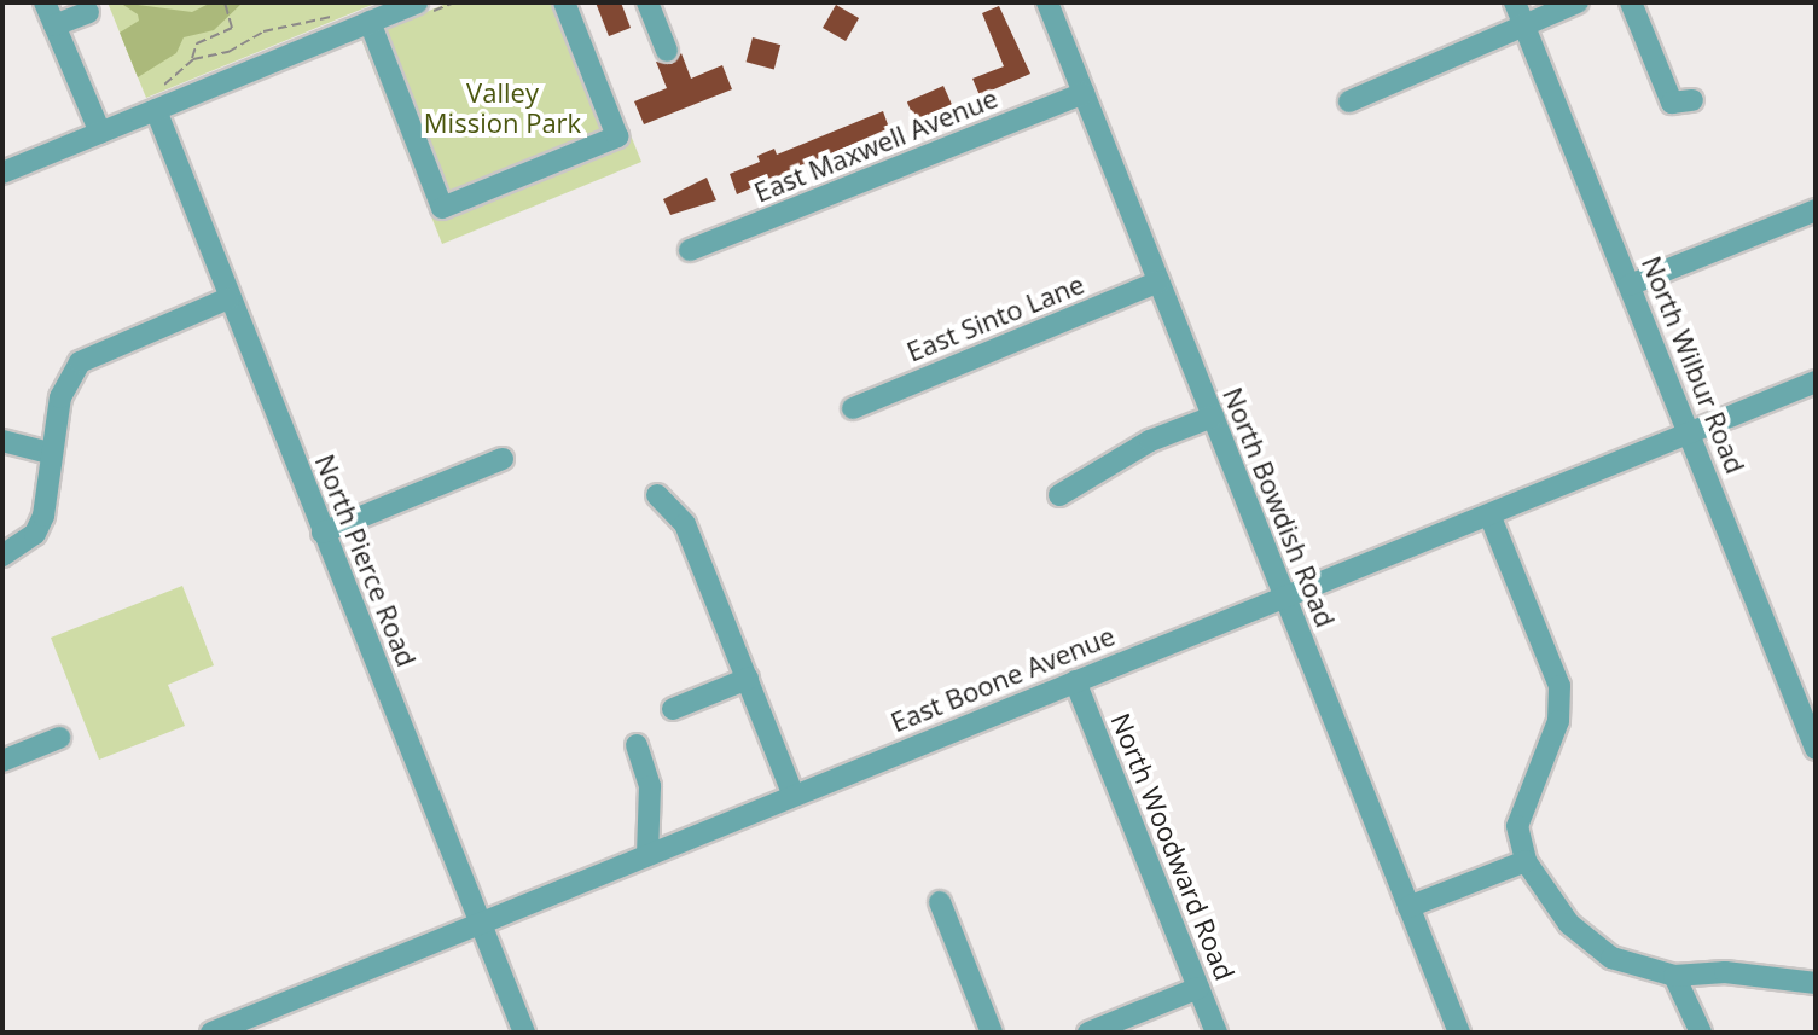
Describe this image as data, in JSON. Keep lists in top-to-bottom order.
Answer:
{
  "streets": {
    "street": [
      "East Maxwell Avenue",
      "East Sinto Lane",
      "North Wilbur Road",
      "North Bowdish Road",
      "North Pierce Road",
      "East Boone Avenue",
      "North Woodward Road"
    ]
  },
  "crossings": [
    ["East Maxwell Avenue", "North Bowdish Road"],
    ["East Sinto Lane", "North Bowdish Road"],
    ["North Wilbur Road", "East Boone Avenue"],
    ["North Bowdish Road", "East Boone Avenue"],
    ["North Pierce Road", "East Boone Avenue"],
    ["East Boone Avenue", "North Woodward Road"]
  ],
  "parks": ["Valley Mission Park"]
}
